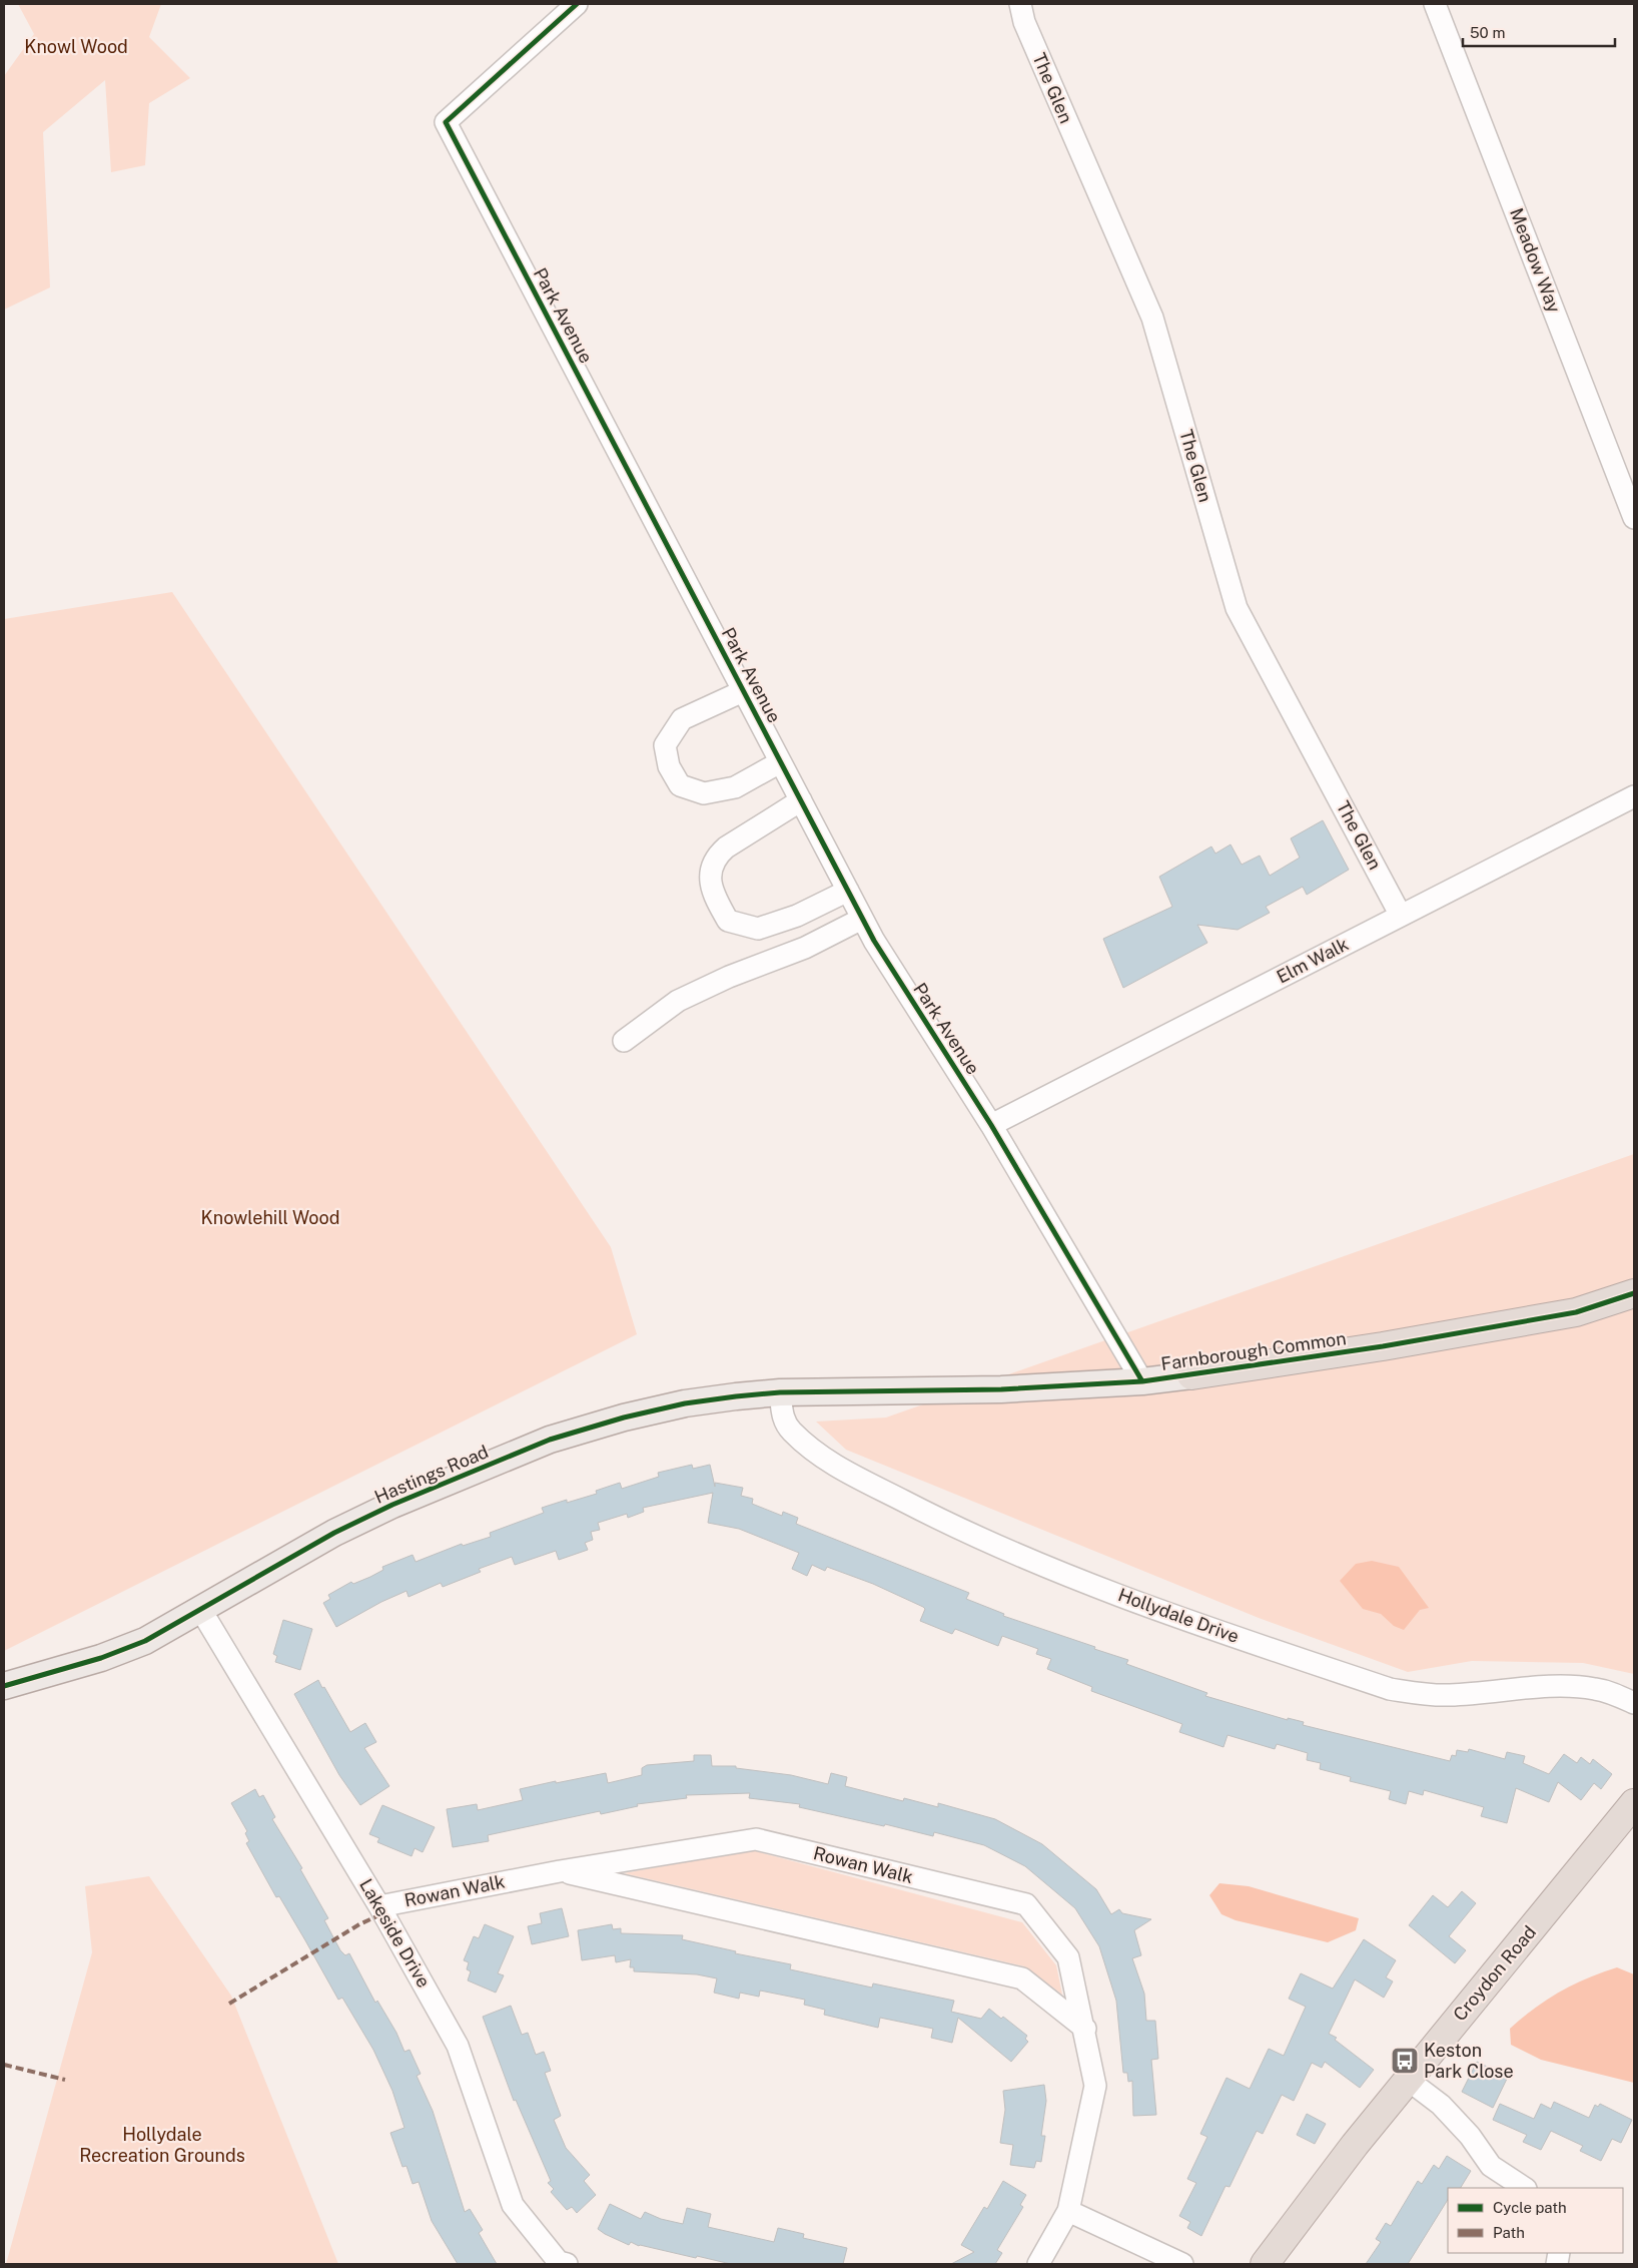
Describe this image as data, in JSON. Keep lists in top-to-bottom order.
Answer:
{
  "streets": {
    "highway": ["Farnborough Common", "Croydon Road"],
    "main road": ["Hastings Road"],
    "street": [
      "The Glen",
      "Meadow Way",
      "Park Avenue",
      "Elm Walk",
      "Hollydale Drive",
      "Rowan Walk",
      "Lakeside Drive"
    ]
  },
  "crossings": [
    ["The Glen", "Elm Walk"],
    ["Park Avenue", "Elm Walk"],
    ["Park Avenue", "Farnborough Common"],
    ["Farnborough Common", "Hastings Road"],
    ["Farnborough Common", "Hollydale Drive"],
    ["Hastings Road", "Hollydale Drive"],
    ["Hastings Road", "Lakeside Drive"],
    ["Rowan Walk", "Lakeside Drive"]
  ],
  "parks": ["Knowl Wood", "Knowlehill Wood", "Hollydale Recreation Grounds"],
  "places": {
    "bus stop": ["Keston Park Close"]
  },
  "legend": ["Cycle path", "Path"],
  "scale_bar": "50 m"
}
